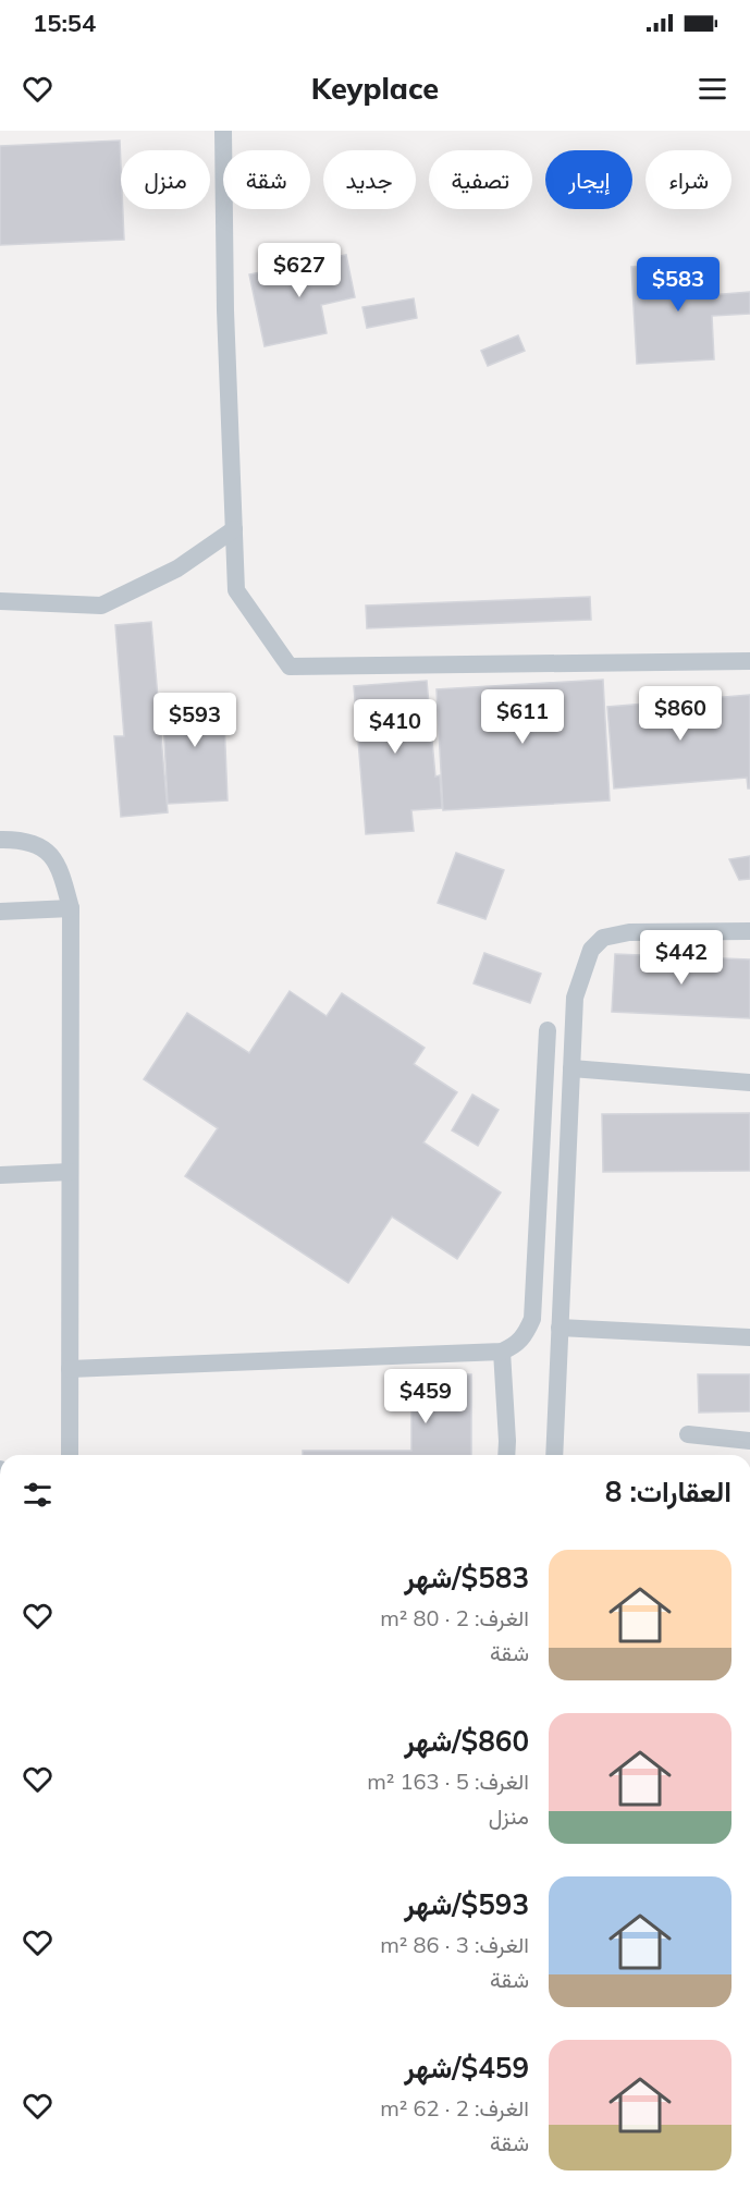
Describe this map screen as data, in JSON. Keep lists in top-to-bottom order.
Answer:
{
  "page": {
    "status": "15:54",
    "header": "Keyplace",
    "chip": [
      "شراء",
      "إيجار",
      "تصفية",
      "جديد",
      "شقة",
      "منزل"
    ],
    "price": [
      "$627",
      "$583",
      "$860",
      "$611",
      "$593",
      "$410",
      "$442",
      "$459"
    ],
    "heading": "العقارات: 8",
    "list": [
      {
        "name": "$583/شهر",
        "note": "الغرف: 2 · 80 m² · شقة"
      },
      {
        "name": "$860/شهر",
        "note": "الغرف: 5 · 163 m² · منزل"
      },
      {
        "name": "$593/شهر",
        "note": "الغرف: 3 · 86 m² · شقة"
      },
      {
        "name": "$459/شهر",
        "note": "الغرف: 2 · 62 m² · شقة"
      }
    ]
  }
}
